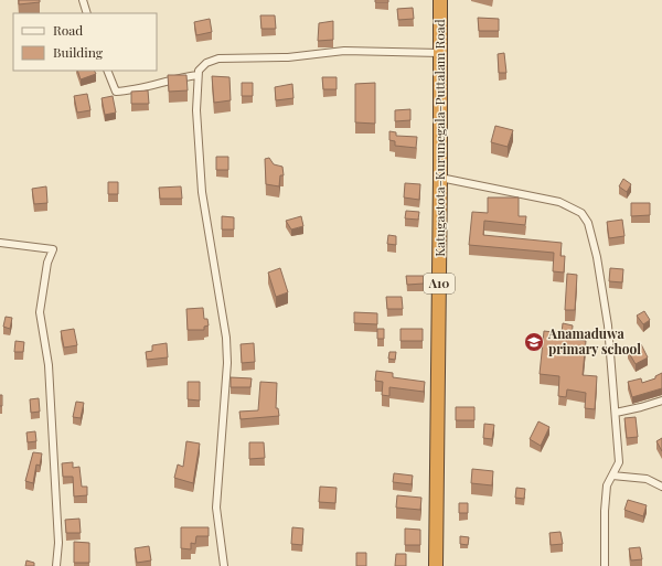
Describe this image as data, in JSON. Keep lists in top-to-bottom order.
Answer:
{
  "streets": {
    "highway": ["Katugastota-Kurunegala-Puttalam Road", "A10"]
  },
  "places": {
    "school or university": ["Anamaduwa primary school"]
  },
  "legend": ["Road", "Building"]
}
